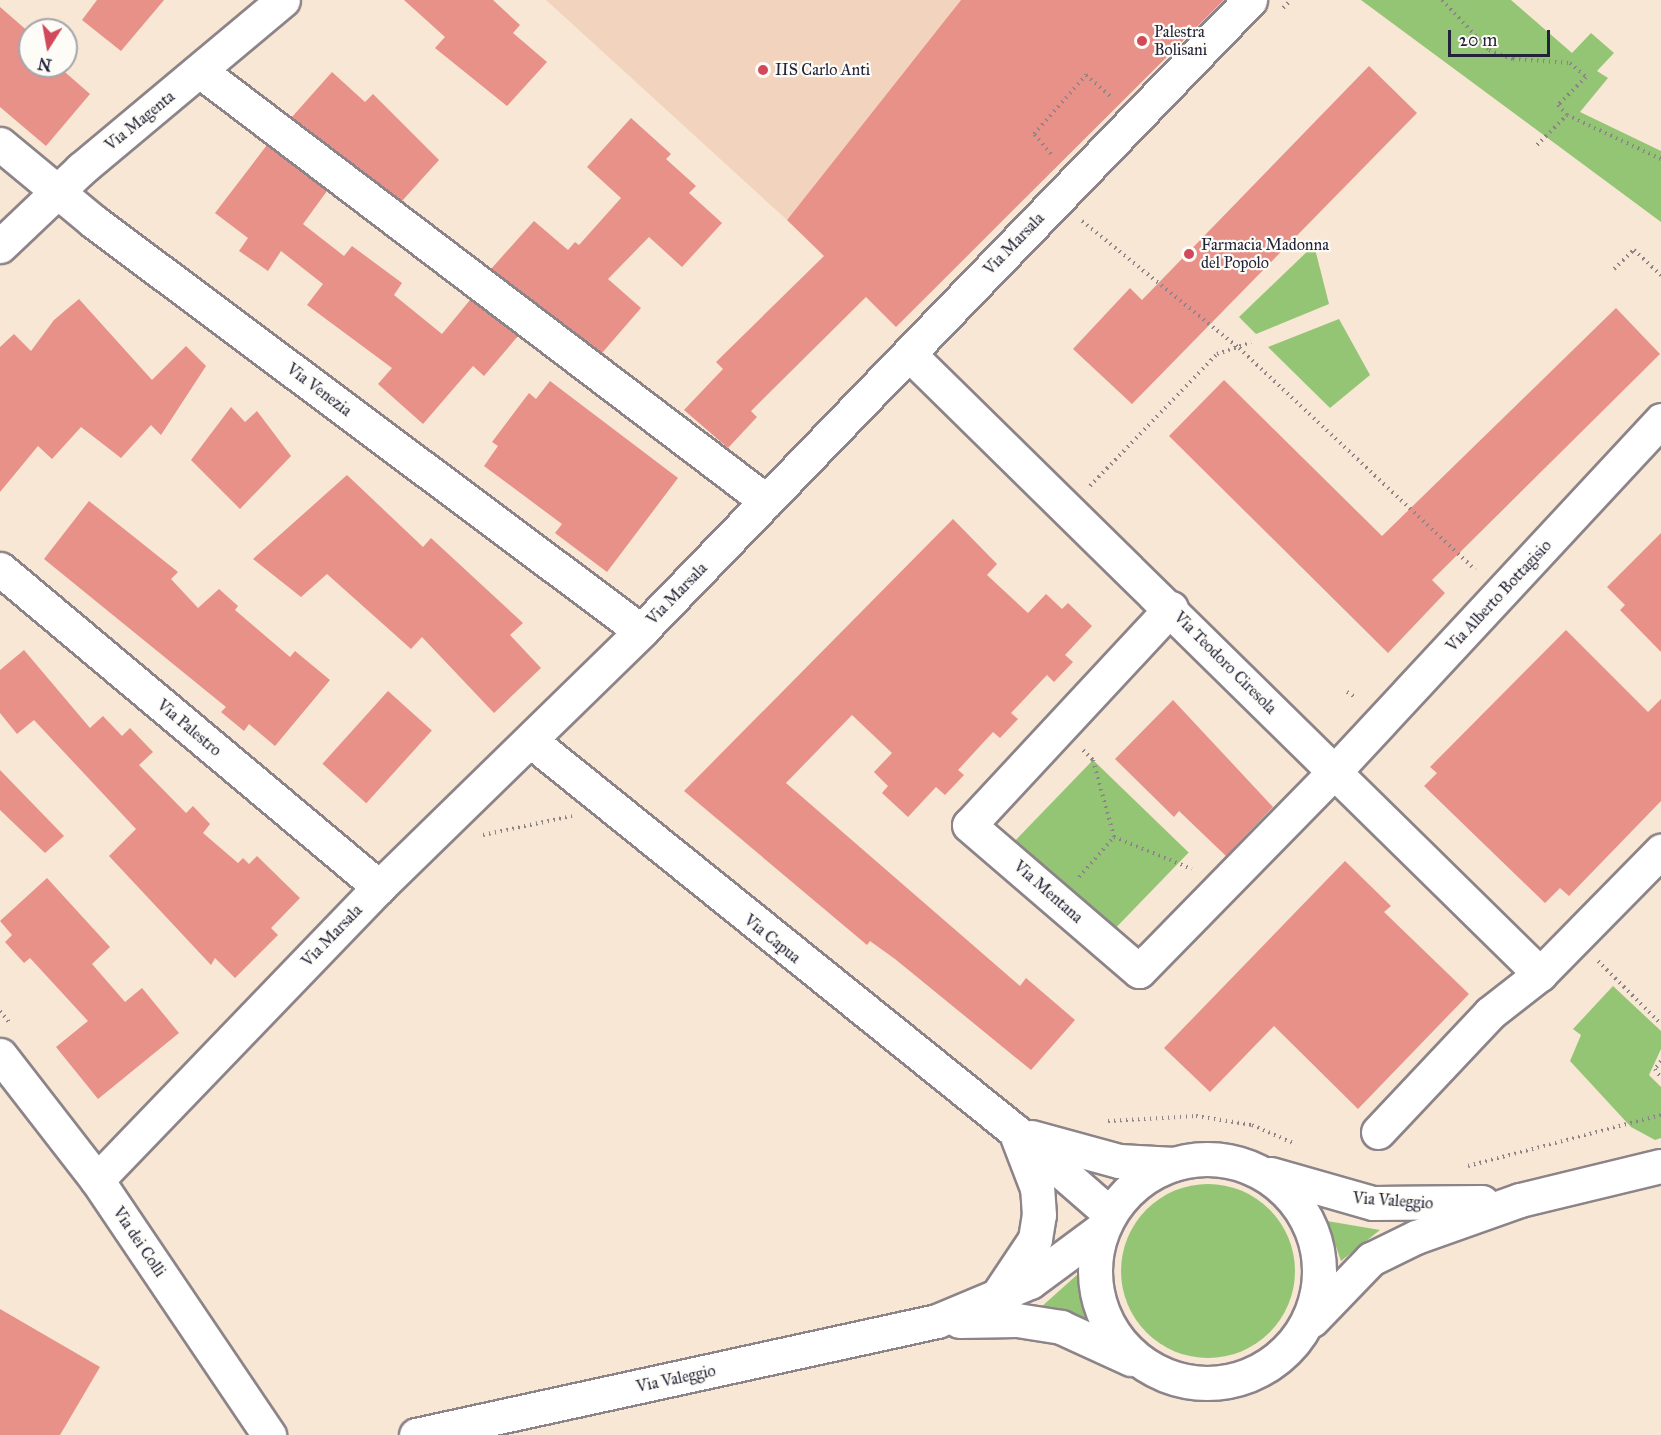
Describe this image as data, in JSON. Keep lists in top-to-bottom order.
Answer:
{
  "streets": {
    "street": [
      "Via Magenta",
      "Via Marsala",
      "Via Venezia",
      "Via Alberto Bottagisio",
      "Via Teodoro Ciresola",
      "Via Palestro",
      "Via Mentana",
      "Via Capua",
      "Via Valeggio",
      "Via dei Colli"
    ]
  },
  "crossings": [
    ["Via Magenta", "Via Venezia"],
    ["Via Marsala", "Via Venezia"],
    ["Via Marsala", "Via Teodoro Ciresola"],
    ["Via Marsala", "Via Palestro"],
    ["Via Marsala", "Via Capua"],
    ["Via Marsala", "Via dei Colli"],
    ["Via Alberto Bottagisio", "Via Teodoro Ciresola"],
    ["Via Alberto Bottagisio", "Via Mentana"],
    ["Via Teodoro Ciresola", "Via Mentana"],
    ["Via Capua", "Via Valeggio"]
  ],
  "places": ["Palestra Bolisani", "IIS Carlo Anti", "Farmacia Madonna del Popolo"],
  "scale_bar": "20 m",
  "north": "bottom"
}
